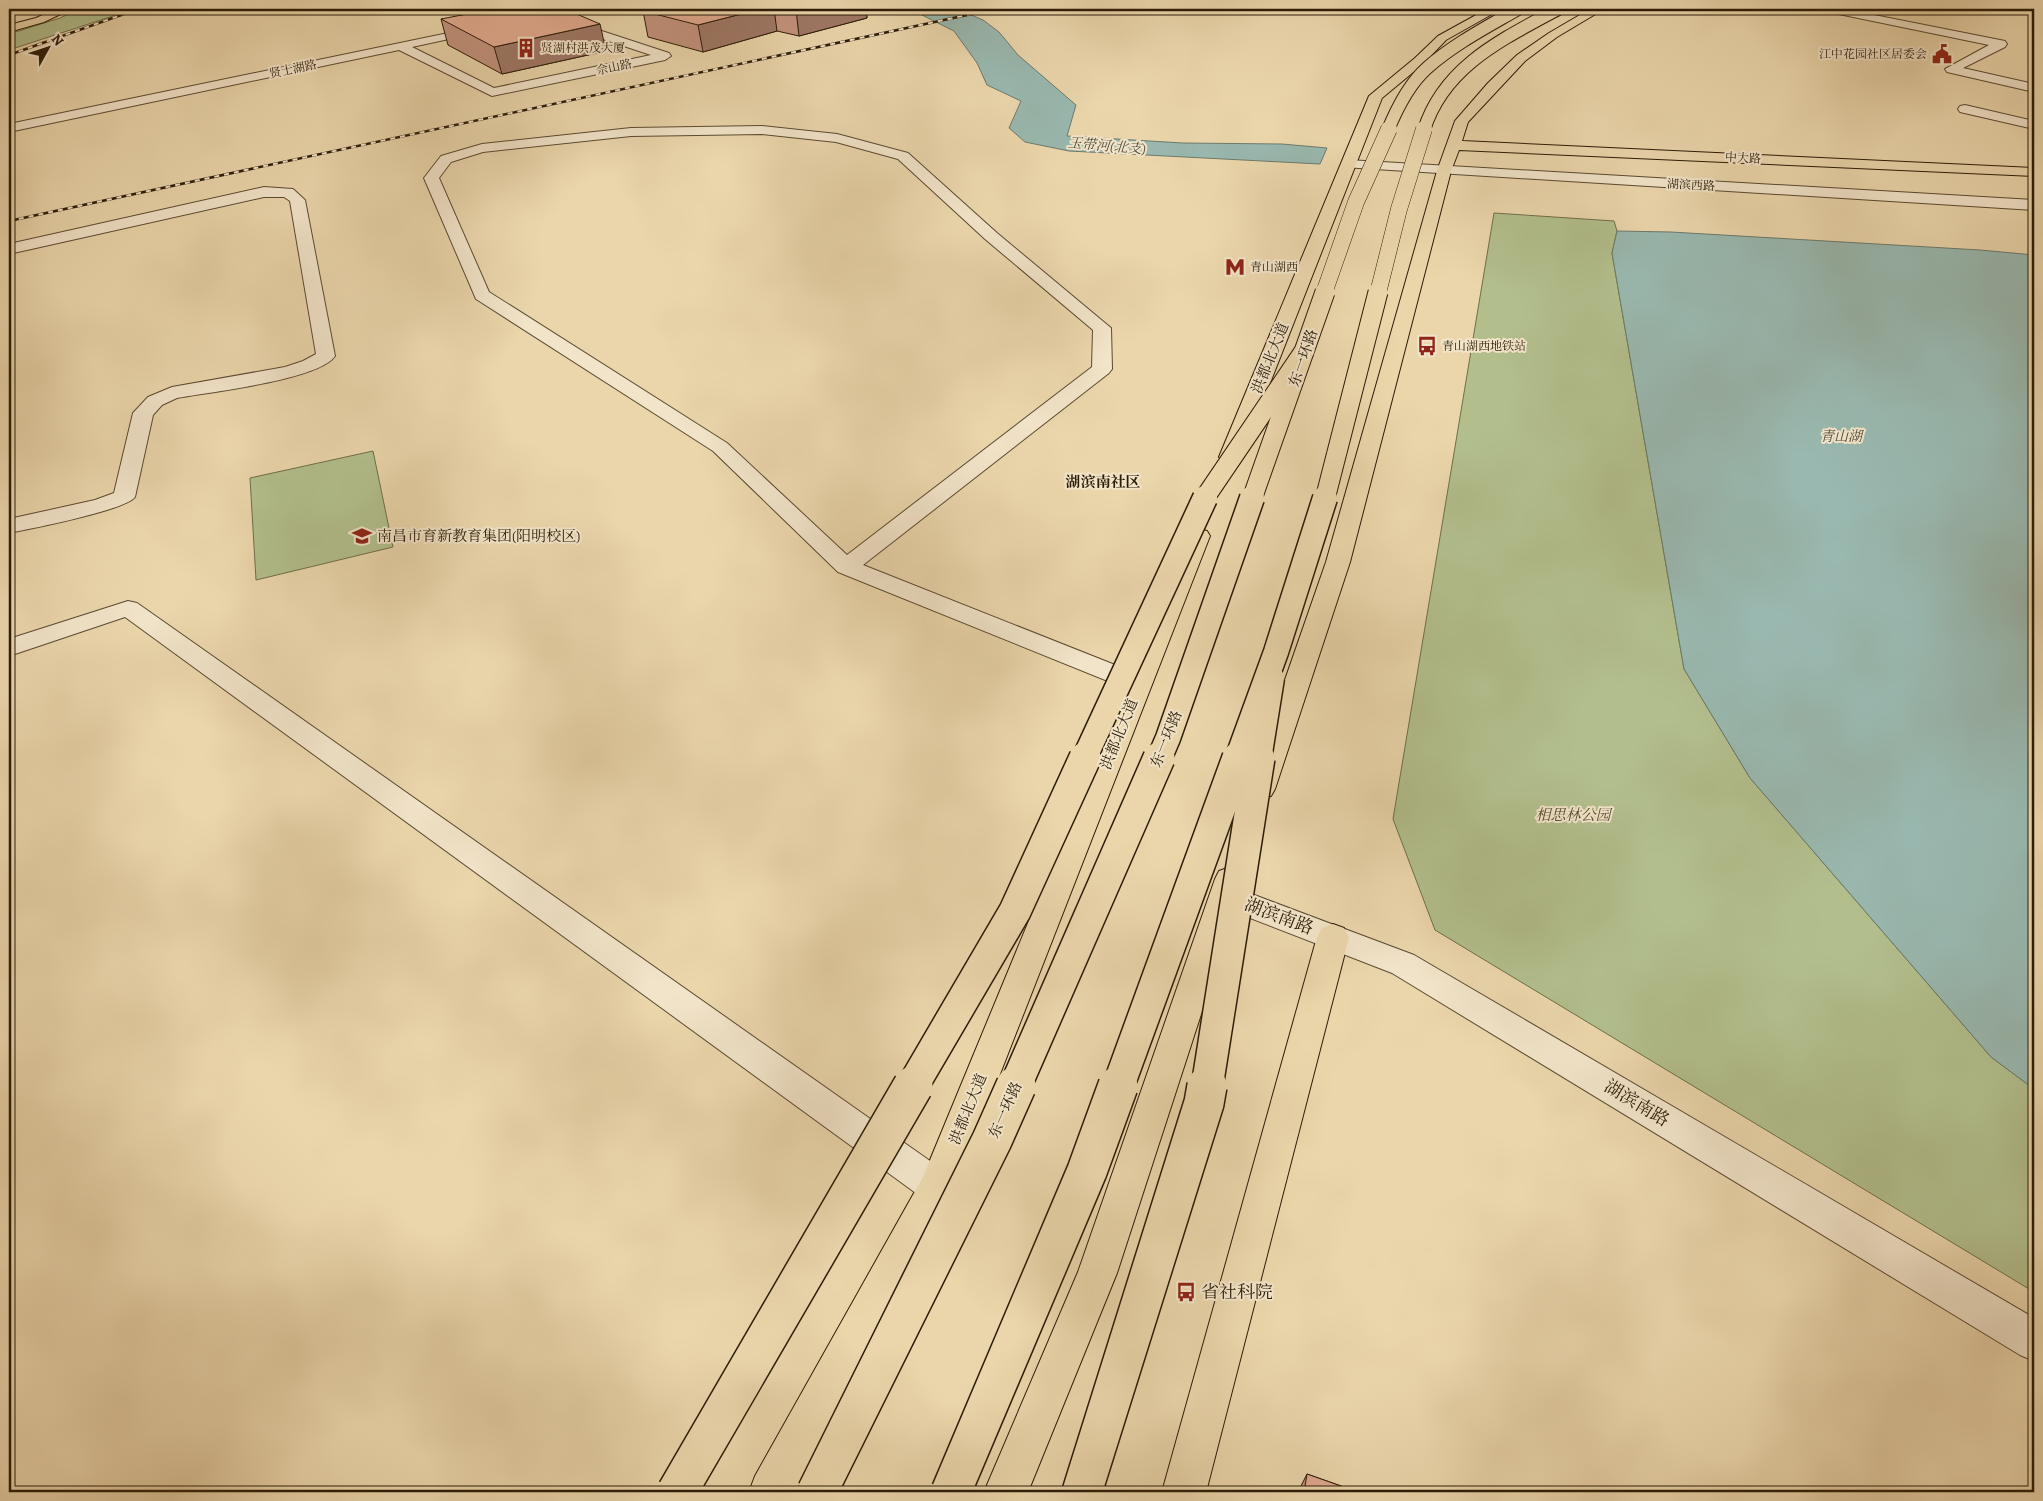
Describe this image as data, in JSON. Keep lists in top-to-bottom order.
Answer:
{
  "streets": {
    "main road": ["中大路", "洪都北大道", "东一环路"],
    "street": [
      "佘山路",
      "贤士湖路",
      "湖滨西路",
      "湖滨南路"
    ]
  },
  "crossings": [
    ["佘山路", "贤士湖路"],
    ["中大路", "湖滨西路"],
    ["湖滨西路", "洪都北大道"]
  ],
  "districts": ["湖滨南社区"],
  "water": ["玉带河(北支)", "青山湖"],
  "parks": ["相思林公园"],
  "places": {
    "building": ["贤湖村洪茂大厦"],
    "public building": ["江中花园社区居委会"],
    "metro station": ["青山湖西"],
    "bus stop": ["青山湖西地铁站", "省社科院"],
    "school or university": ["南昌市育新教育集团(阳明校区)"]
  },
  "north": "top right"
}
